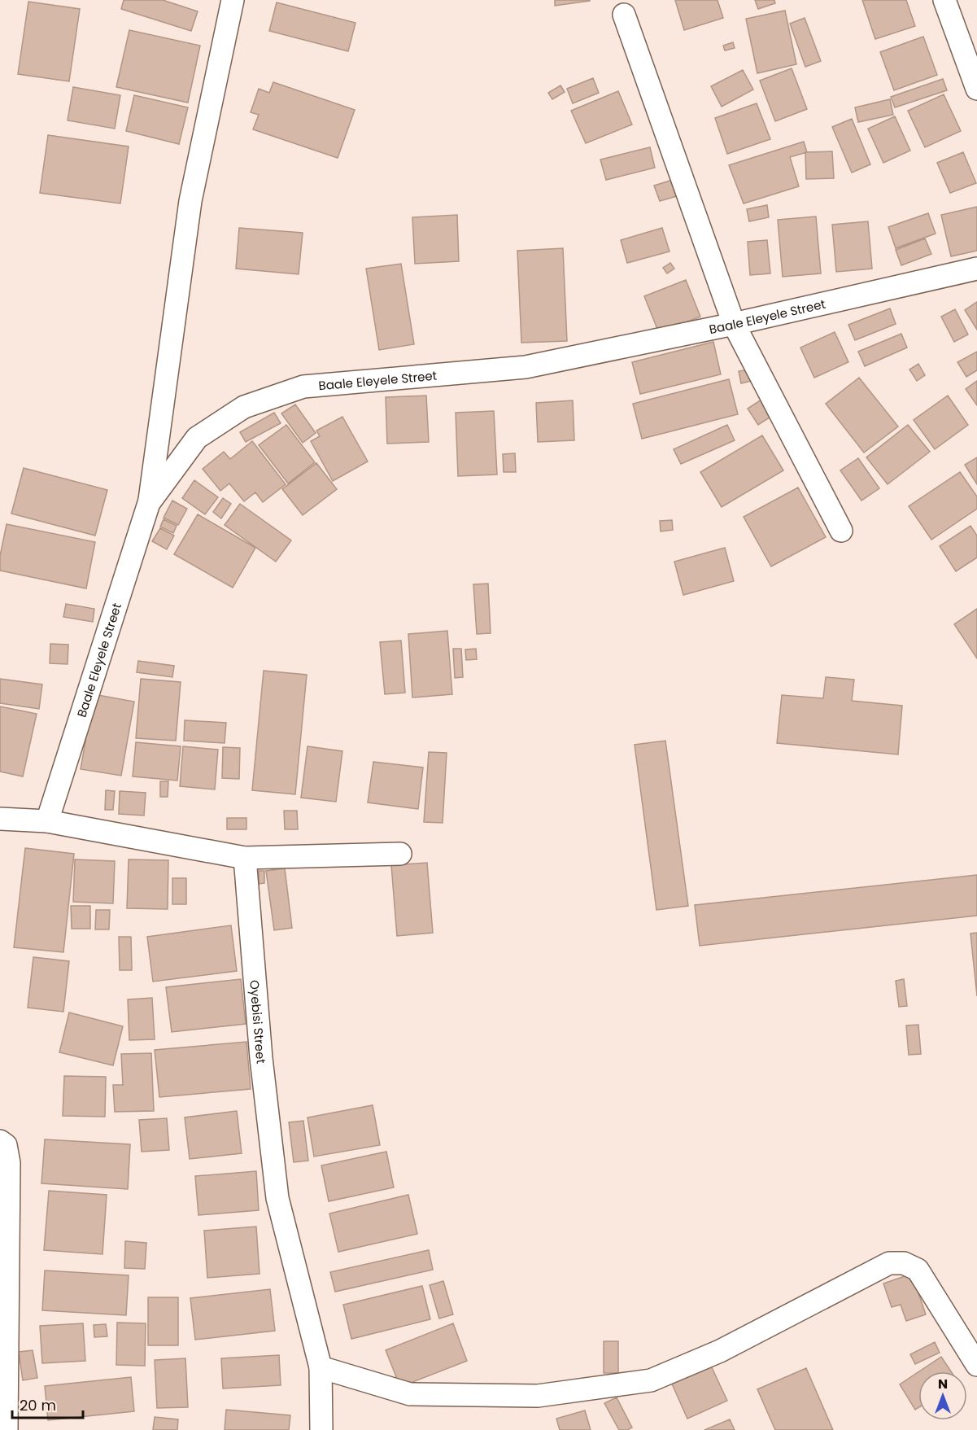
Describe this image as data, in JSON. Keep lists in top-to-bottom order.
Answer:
{
  "streets": {
    "street": ["Baale Eleyele Street", "Oyebisi Street"]
  },
  "scale_bar": "20 m",
  "north": "top"
}
